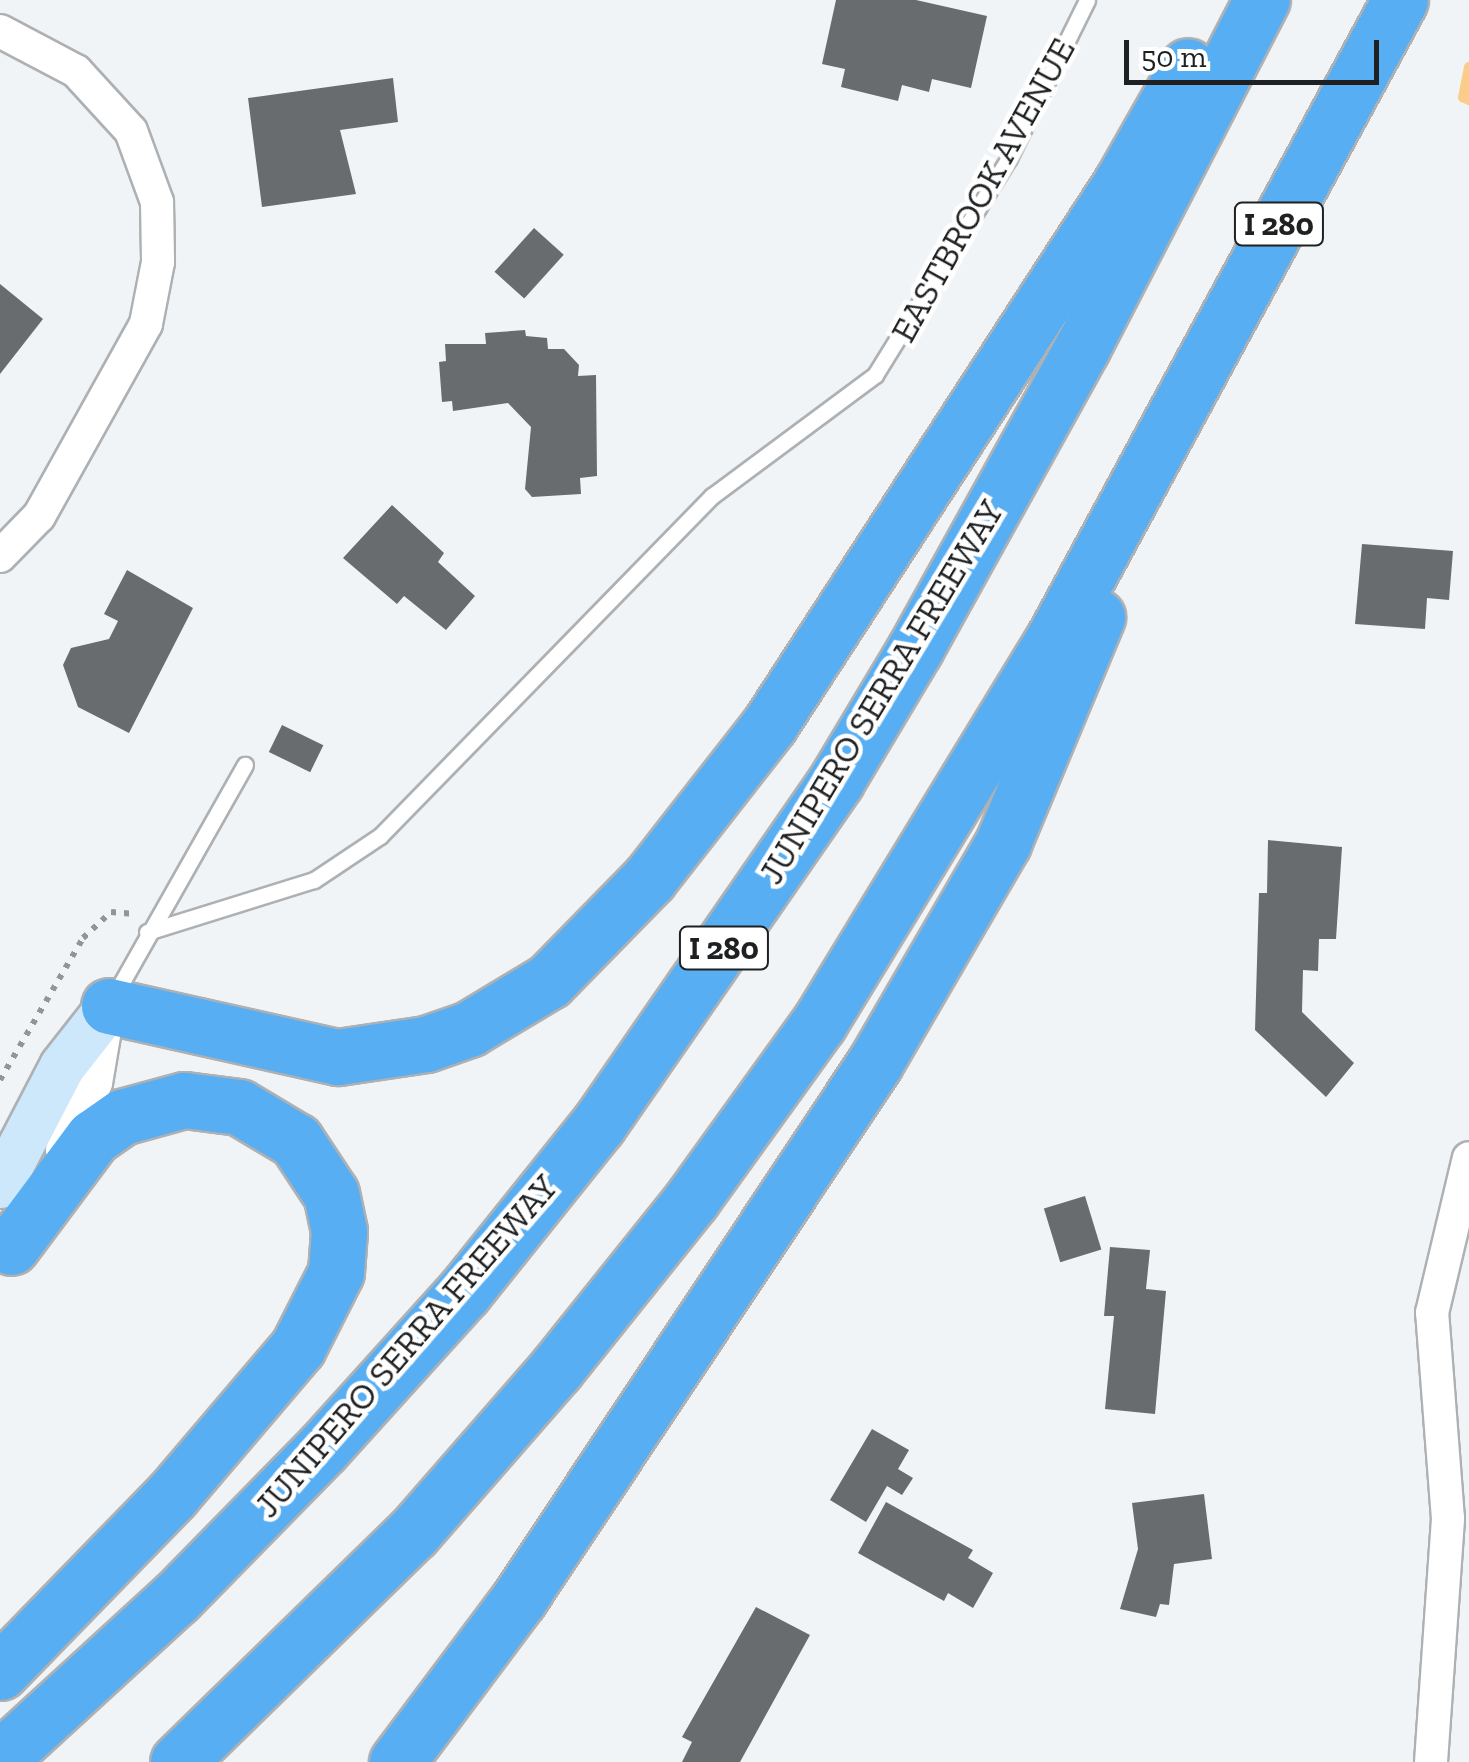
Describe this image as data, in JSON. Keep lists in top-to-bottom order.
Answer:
{
  "streets": {
    "highway": ["I 280", "JUNIPERO SERRA FREEWAY"],
    "lane": ["EASTBROOK AVENUE"]
  },
  "scale_bar": "50 m"
}
